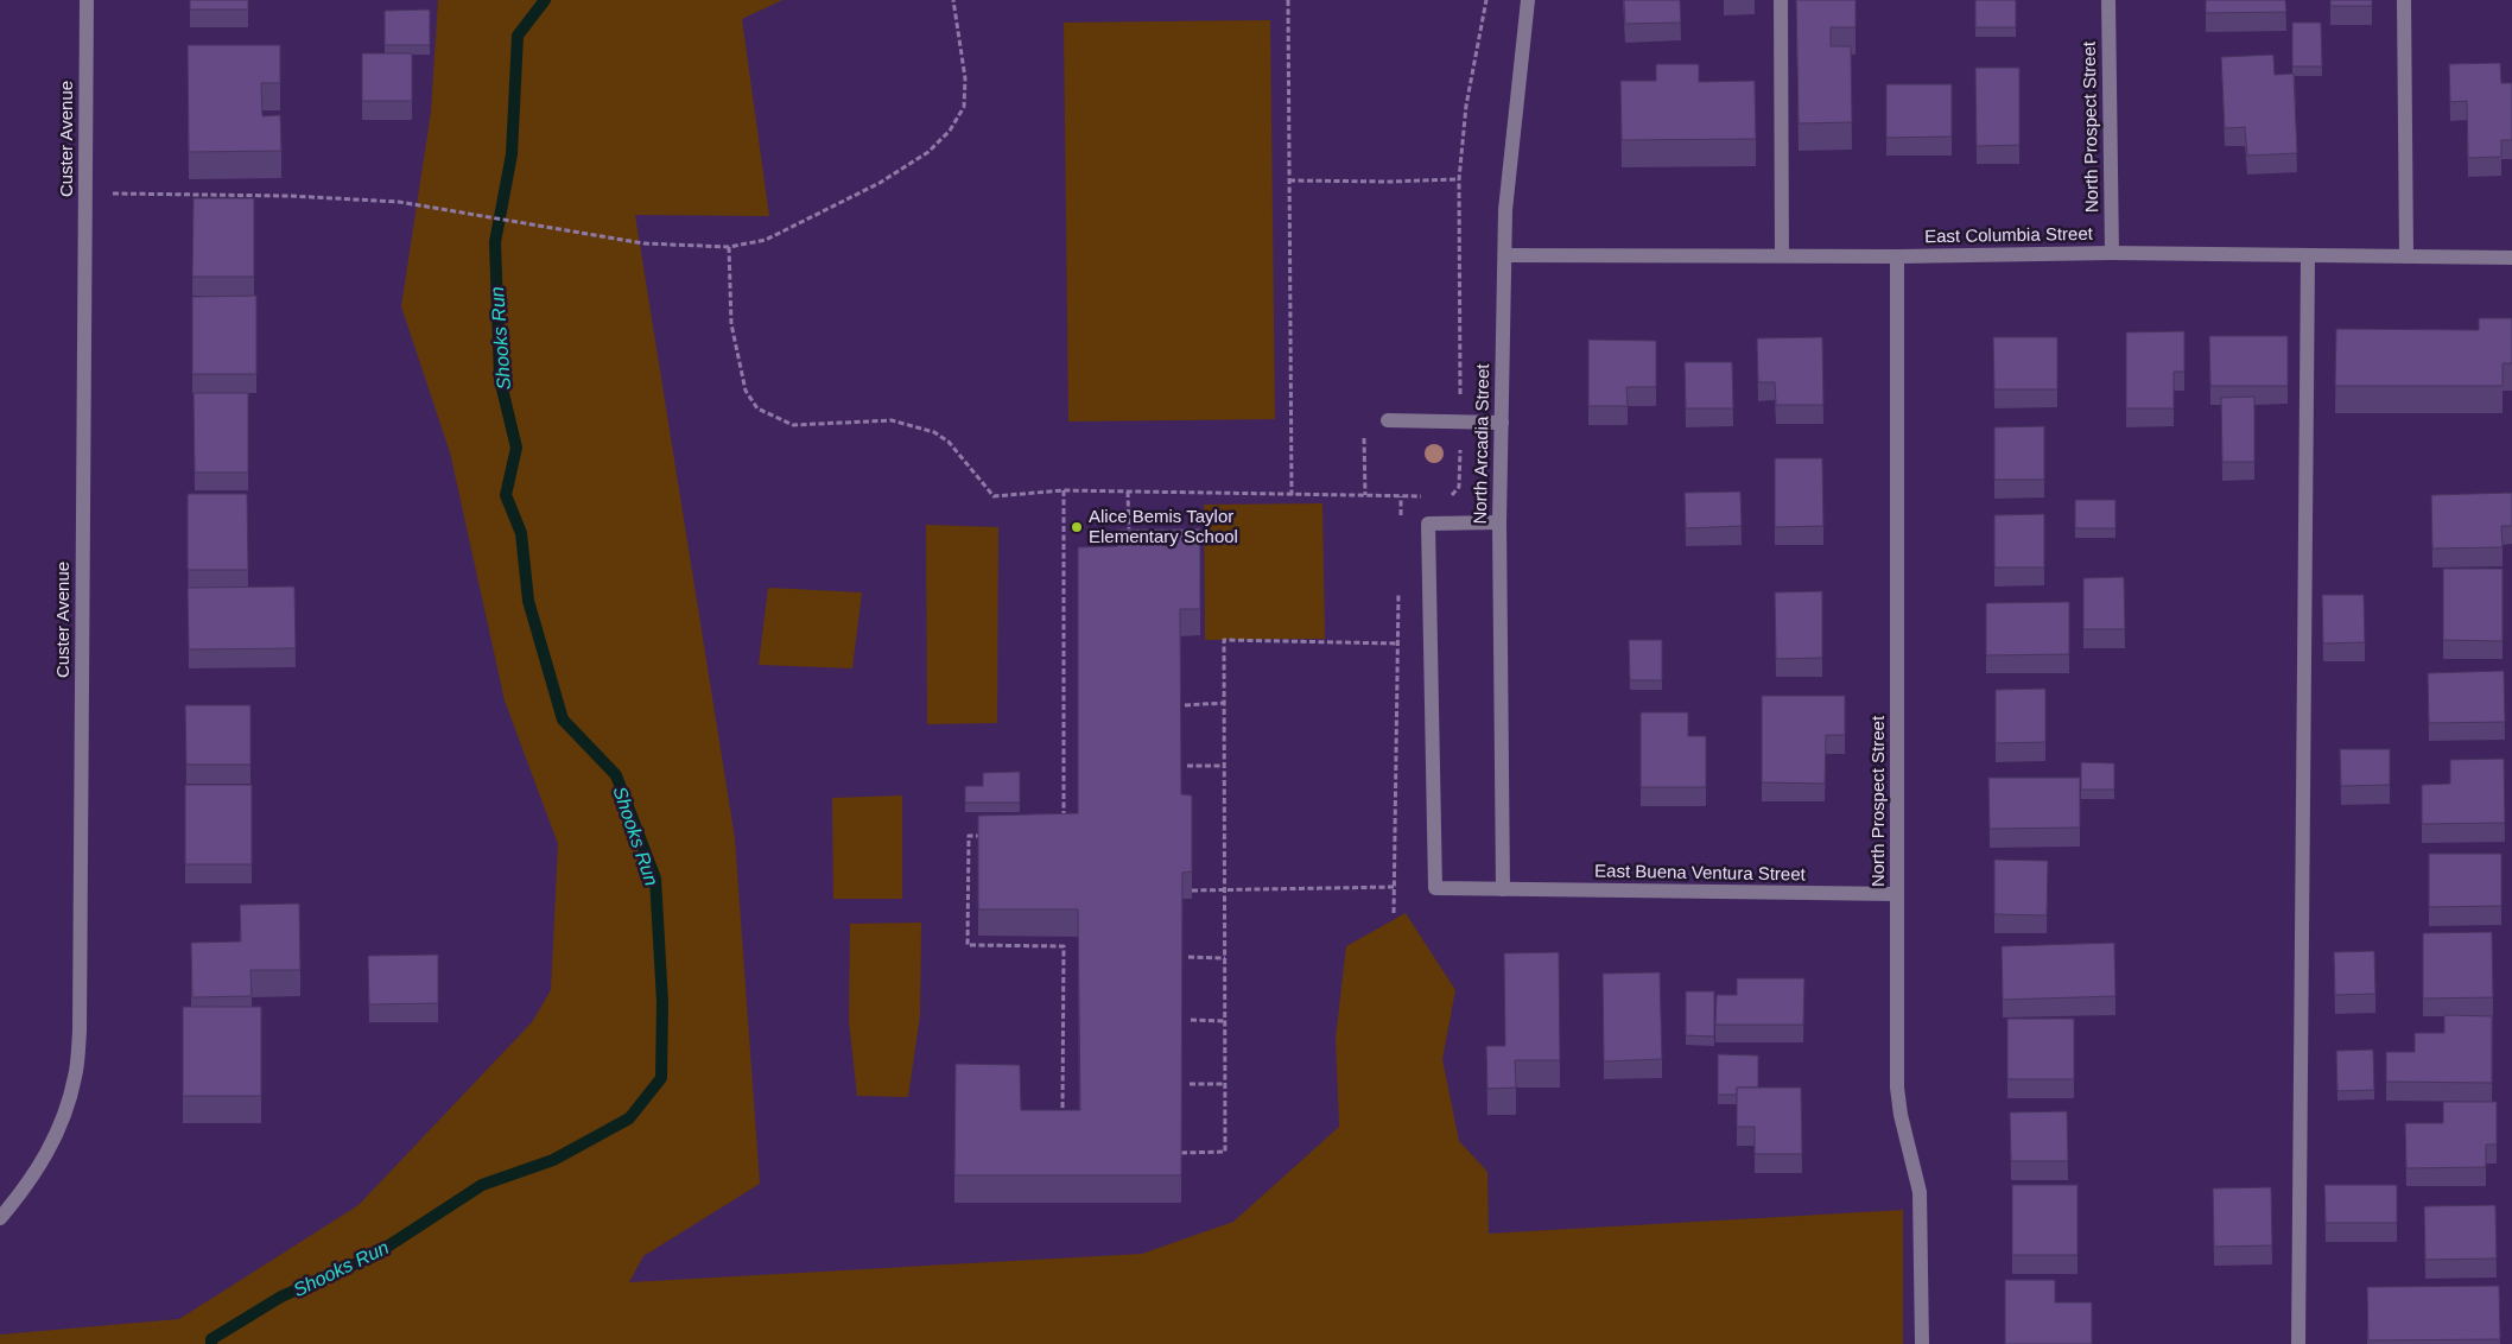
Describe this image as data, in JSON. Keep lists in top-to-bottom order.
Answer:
{
  "streets": {
    "street": [
      "North Prospect Street",
      "Custer Avenue",
      "East Columbia Street",
      "North Arcadia Street",
      "East Buena Ventura Street"
    ]
  },
  "crossings": [
    ["North Prospect Street", "East Columbia Street"],
    ["North Prospect Street", "East Buena Ventura Street"],
    ["East Columbia Street", "North Arcadia Street"],
    ["North Arcadia Street", "East Buena Ventura Street"]
  ],
  "water": ["Shooks Run"],
  "places": ["Alice Bemis Taylor Elementary School"]
}
